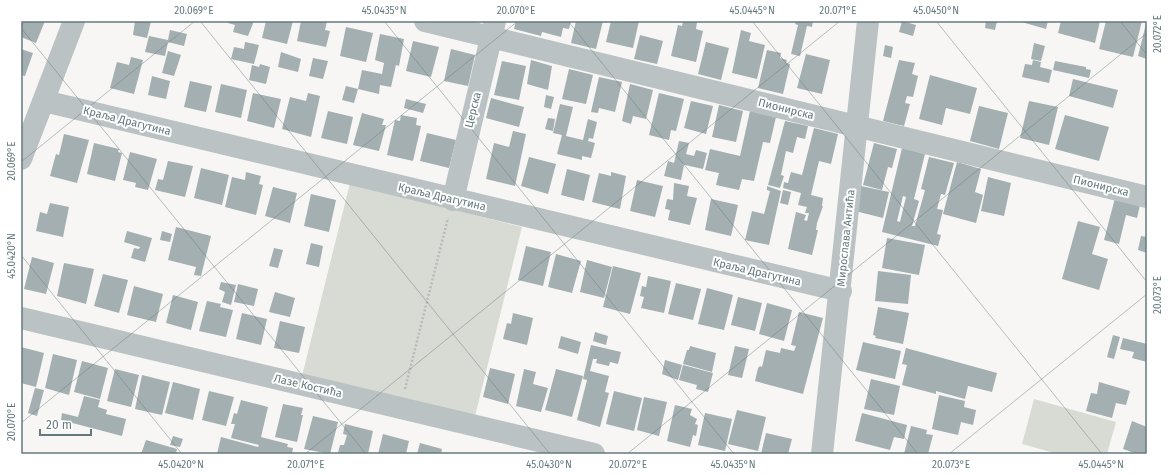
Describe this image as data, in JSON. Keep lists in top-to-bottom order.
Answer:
{
  "streets": {
    "street": [
      "Пионирска",
      "Церска",
      "Краља Драгутина",
      "Мирослава Антића",
      "Лазе Костића"
    ]
  },
  "crossings": [
    ["Пионирска", "Церска"],
    ["Пионирска", "Мирослава Антића"],
    ["Церска", "Краља Драгутина"],
    ["Краља Драгутина", "Мирослава Антића"]
  ],
  "scale_bar": "20 m",
  "coordinates": [
    "20.069°E",
    "45.0435°N",
    "20.070°E",
    "45.0445°N",
    "20.071°E",
    "45.0450°N",
    "20.072°E",
    "45.0420°N",
    "20.073°E",
    "45.0430°N"
  ]
}
